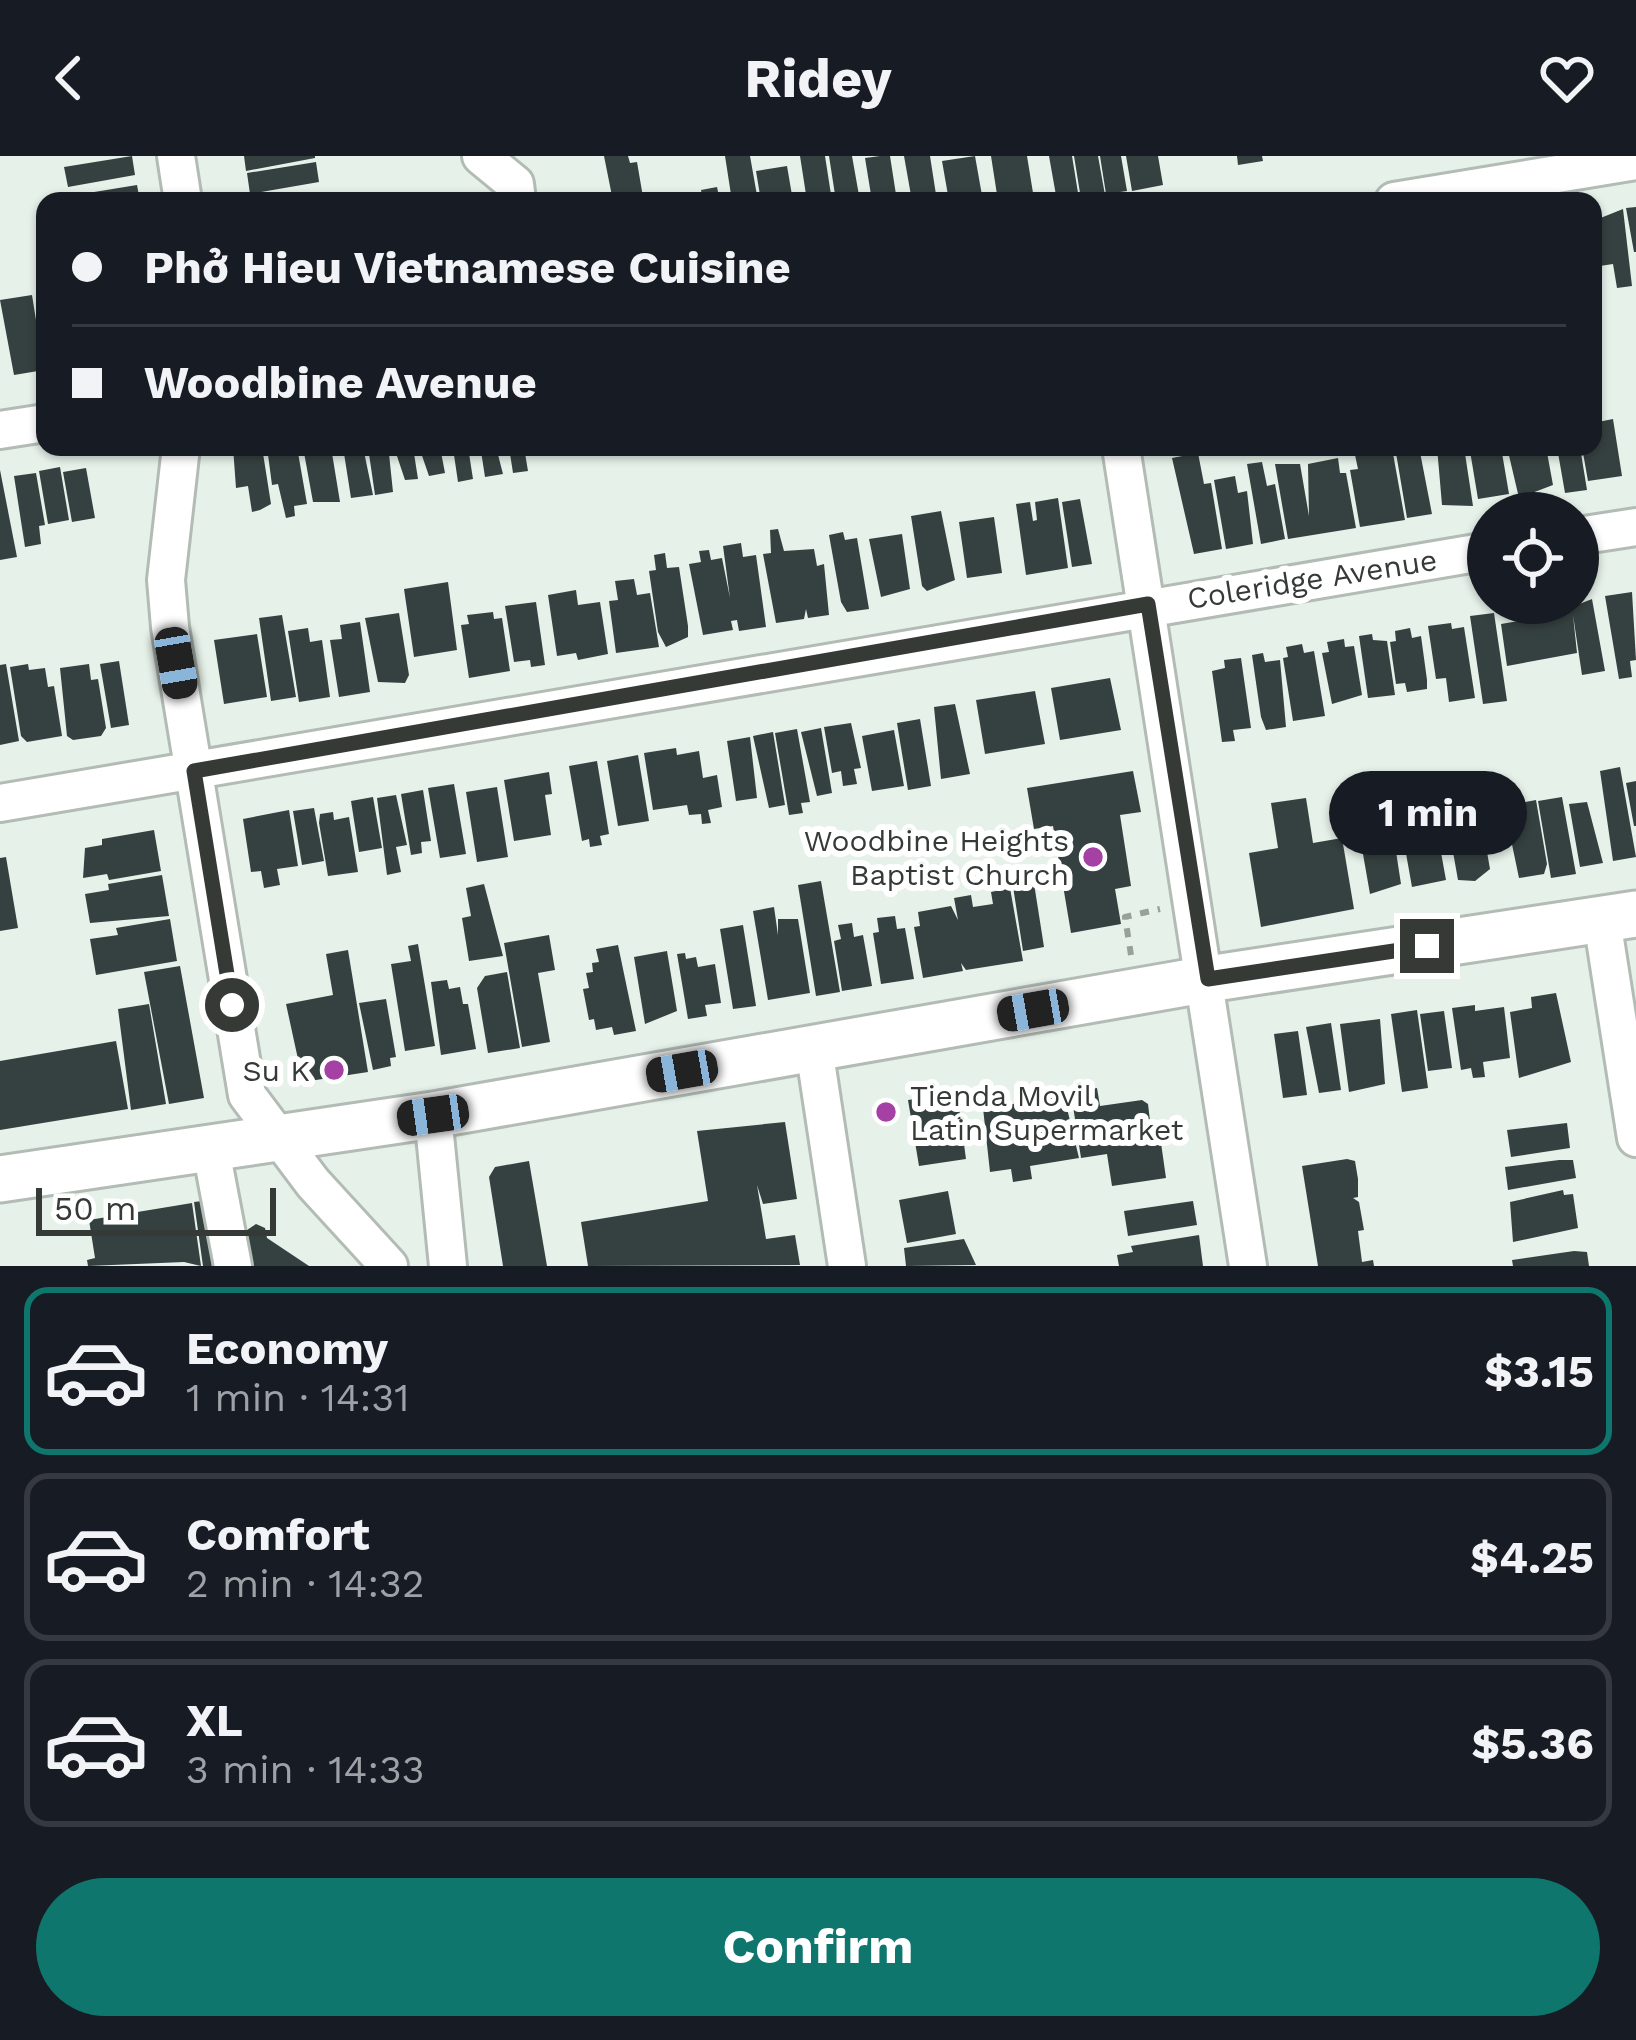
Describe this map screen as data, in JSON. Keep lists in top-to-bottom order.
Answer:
{
  "streets": {
    "street": ["Coleridge Avenue"]
  },
  "places": ["Woodbine Heights Baptist Church", "Su K", "Tienda Movil Latin Supermarket"],
  "scale_bar": "50 m",
  "page": {
    "header": "Ridey",
    "banner": ["Phở Hieu Vietnamese Cuisine", "Woodbine Avenue"],
    "bubble": "1 min",
    "scale": "50 m",
    "list": [
      {
        "name": "Economy",
        "note": "1 min · 14:31",
        "value": "$3.15"
      },
      {
        "name": "Comfort",
        "note": "2 min · 14:32",
        "value": "$4.25"
      },
      {
        "name": "XL",
        "note": "3 min · 14:33",
        "value": "$5.36"
      }
    ],
    "buttons": "Confirm"
  }
}
